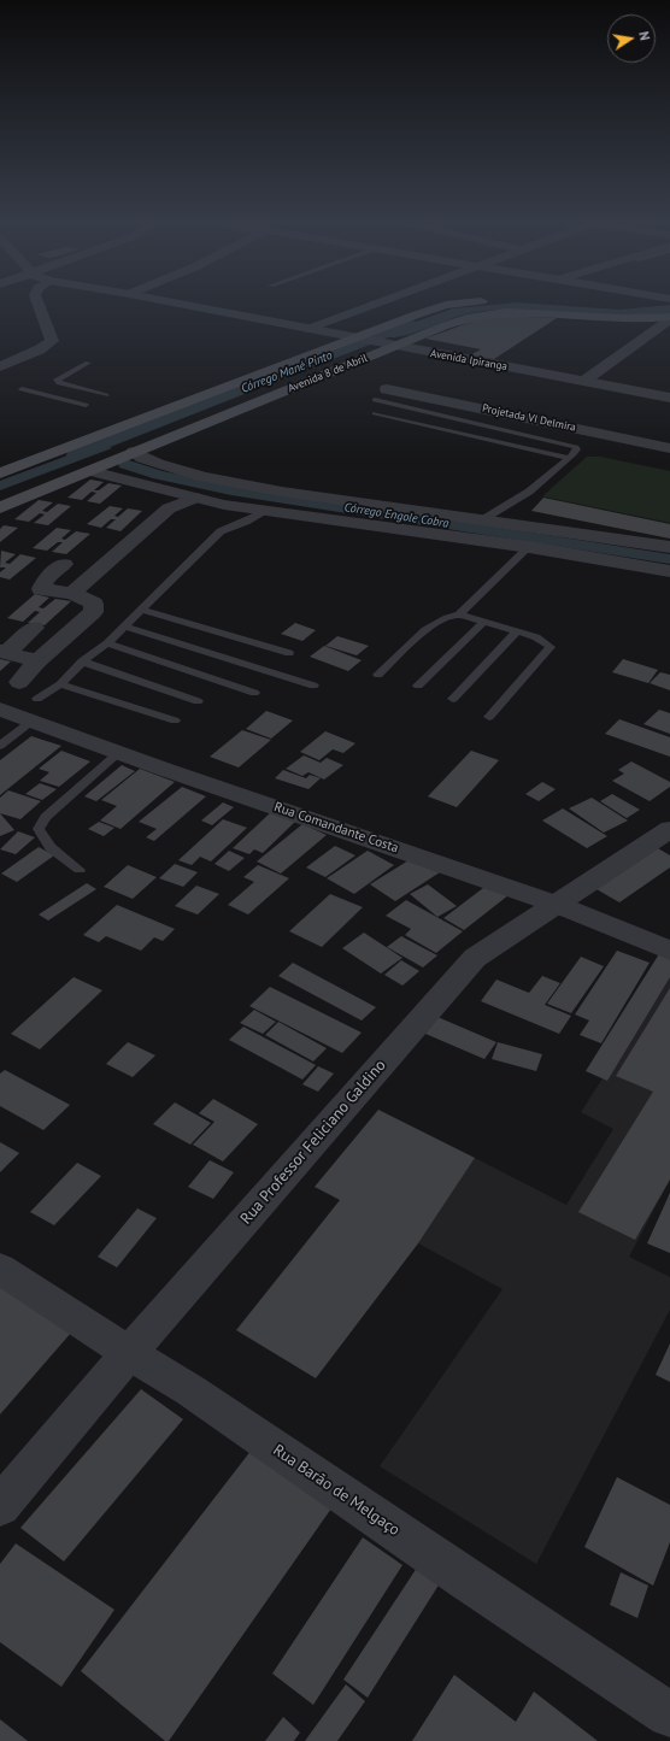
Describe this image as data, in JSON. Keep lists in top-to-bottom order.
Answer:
{
  "streets": {
    "main road": ["Avenida 8 de Abril"],
    "street": [
      "Avenida Ipiranga",
      "Projetada VI Delmira",
      "Rua Comandante Costa",
      "Rua Professor Feliciano Galdino",
      "Rua Barão de Melgaço"
    ]
  },
  "crossings": [
    ["Avenida Ipiranga", "Avenida 8 de Abril"],
    ["Rua Comandante Costa", "Rua Professor Feliciano Galdino"],
    ["Rua Professor Feliciano Galdino", "Rua Barão de Melgaço"]
  ],
  "water": ["Córrego Mané Pinto", "Córrego Engole Cobra"],
  "north": "right"
}
